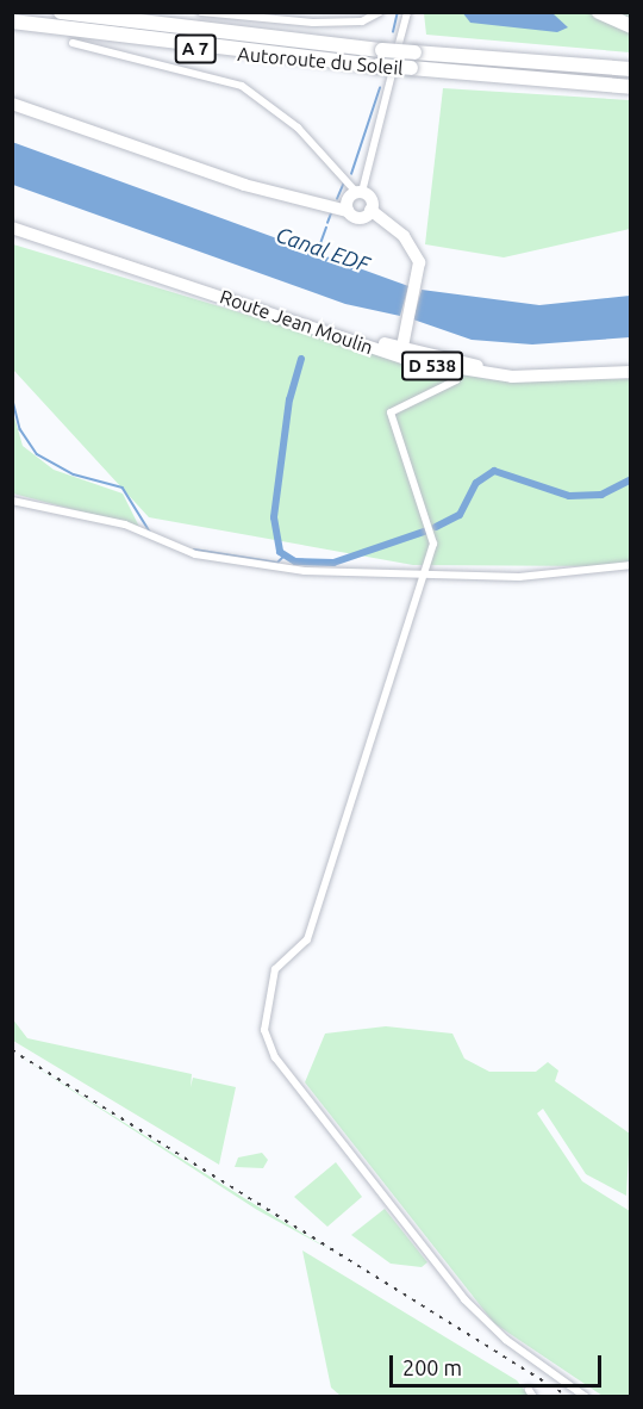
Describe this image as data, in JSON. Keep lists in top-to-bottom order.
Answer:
{
  "streets": {
    "highway": ["A 7", "Autoroute du Soleil"],
    "main road": ["Route Jean Moulin", "D 538"]
  },
  "crossings": [
    ["Route Jean Moulin", "D 538"]
  ],
  "water": ["Canal EDF"],
  "scale_bar": "200 m"
}
